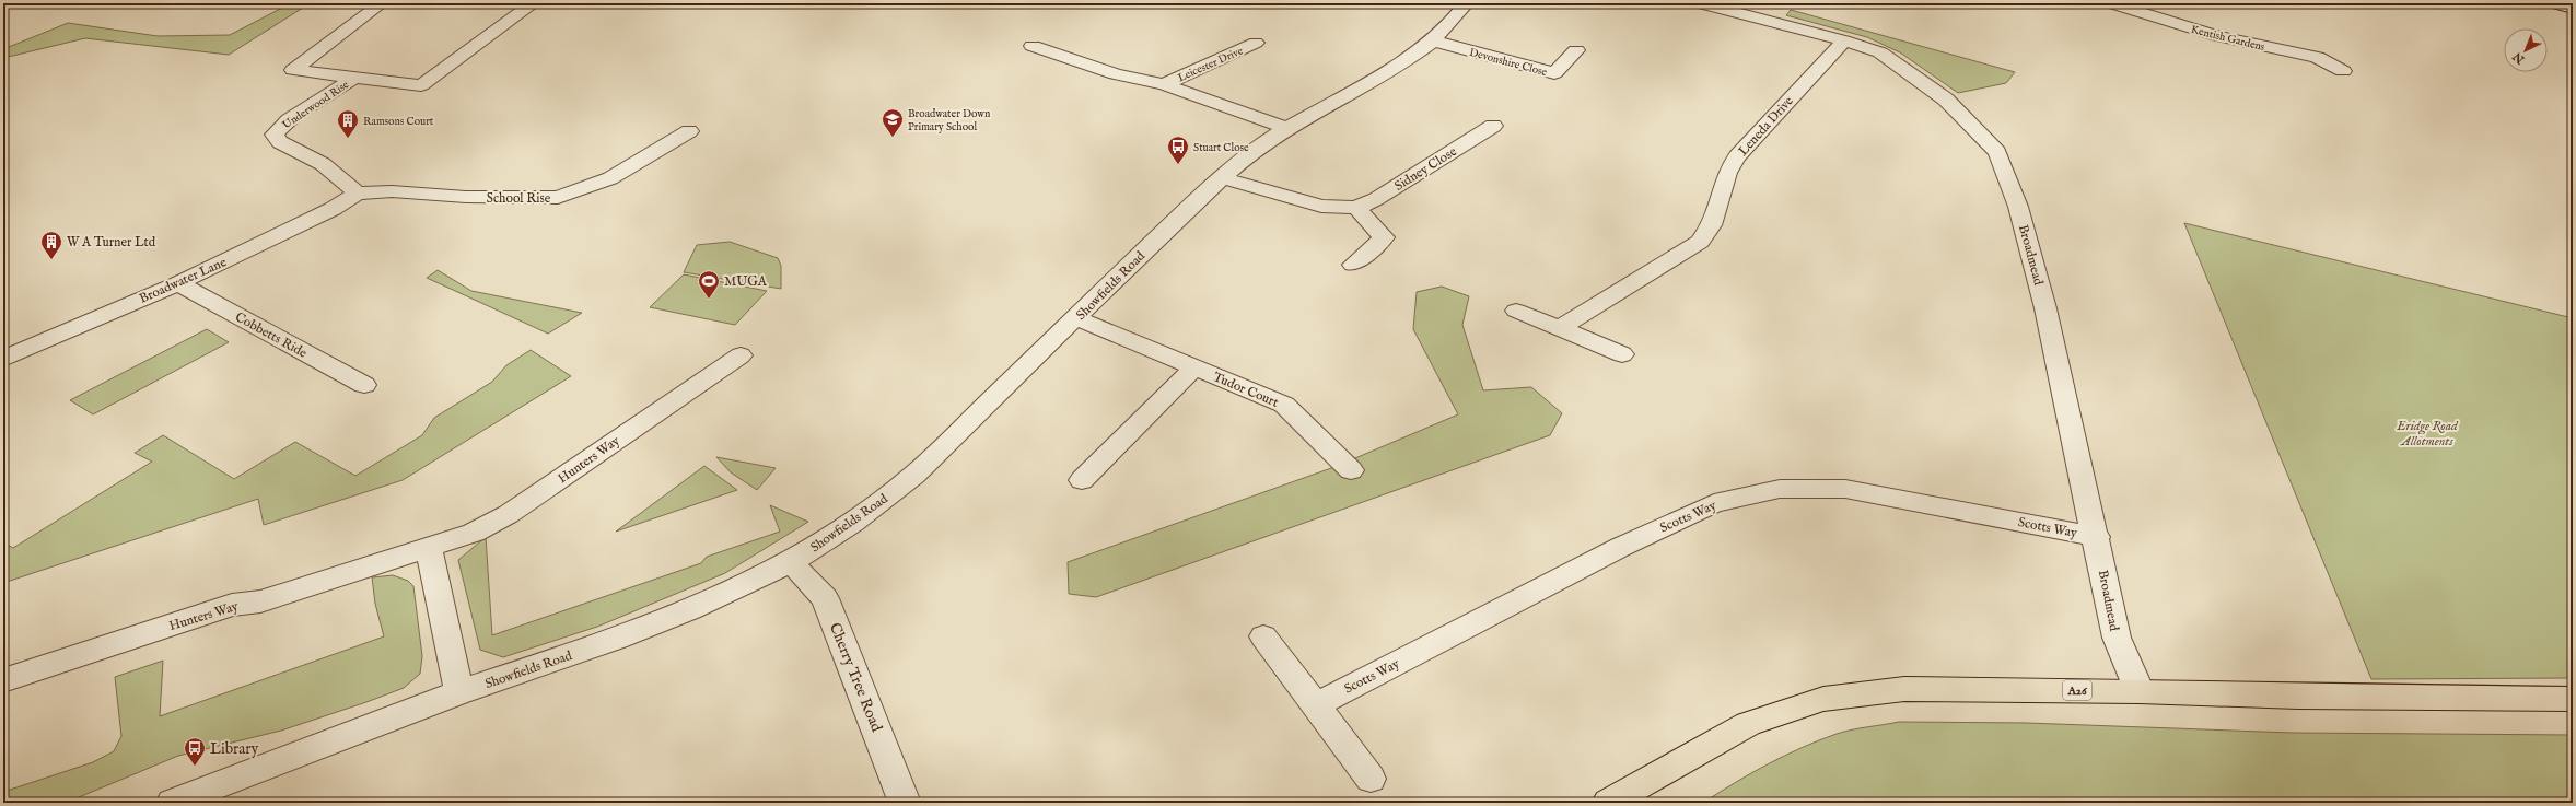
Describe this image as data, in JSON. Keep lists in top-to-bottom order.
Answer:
{
  "streets": {
    "highway": ["A26"],
    "street": [
      "Kentish Gardens",
      "Devonshire Close",
      "Leicester Drive",
      "Underwood Rise",
      "Leneda Drive",
      "Sidney Close",
      "School Rise",
      "Broadmead",
      "Broadwater Lane",
      "Showfields Road",
      "Cobbetts Ride",
      "Tudor Court",
      "Hunters Way",
      "Scotts Way",
      "Cherry Tree Road"
    ]
  },
  "crossings": [
    ["Devonshire Close", "Showfields Road"],
    ["Underwood Rise", "School Rise"],
    ["Underwood Rise", "Broadwater Lane"],
    ["Leneda Drive", "Broadmead"],
    ["Sidney Close", "Showfields Road"],
    ["School Rise", "Broadwater Lane"],
    ["Broadmead", "Scotts Way"],
    ["Broadmead", "A26"],
    ["Broadwater Lane", "Cobbetts Ride"],
    ["Showfields Road", "Tudor Court"],
    ["Showfields Road", "Cherry Tree Road"]
  ],
  "parks": ["Eridge Road Allotments"],
  "places": {
    "school or university": ["Broadwater Down Primary School"],
    "building": ["Ramsons Court", "W A Turner Ltd"],
    "bus stop": ["Stuart Close", "Library"],
    "sports": ["MUGA"]
  },
  "north": "bottom left"
}
